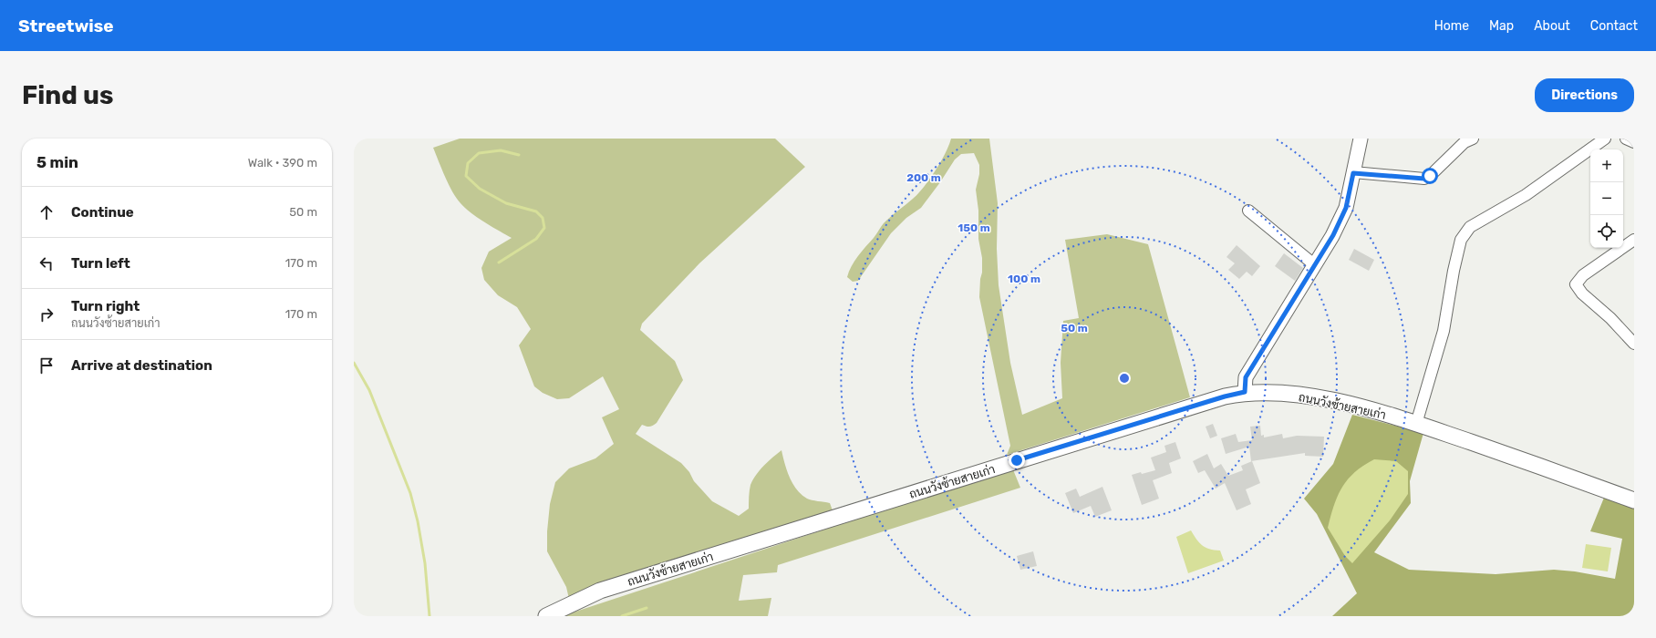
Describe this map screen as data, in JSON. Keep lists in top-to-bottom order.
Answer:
{
  "streets": {
    "main road": ["ถนนวังซ้ายสายเก่า"]
  },
  "page": {
    "header": "Streetwise",
    "nav": [
      "Home",
      "Map",
      "About",
      "Contact"
    ],
    "buttons": "Directions",
    "title": "Find us",
    "heading": ["5 min", "Walk · 390 m"],
    "map_buttons": ["+", "−"],
    "list": [
      ["Continue", "50 m"],
      ["Turn left", "170 m"],
      ["Turn right", "ถนนวังซ้ายสายเก่า", "170 m"],
      "Arrive at destination"
    ]
  },
  "rings": [
    "200 m",
    "150 m",
    "100 m",
    "50 m"
  ]
}
